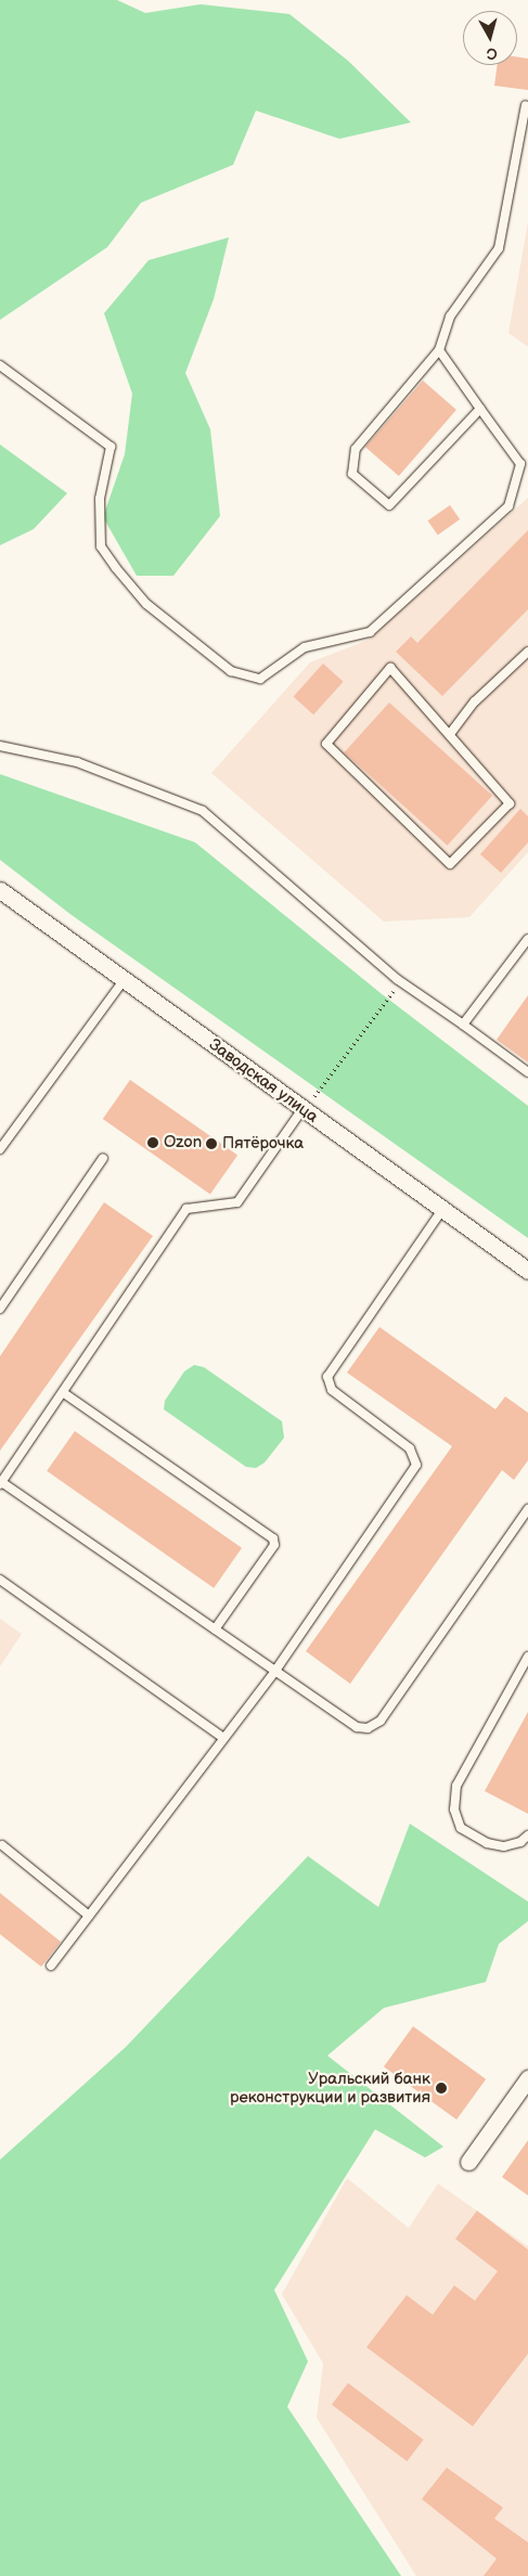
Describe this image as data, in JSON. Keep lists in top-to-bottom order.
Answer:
{
  "streets": {
    "street": ["Заводская улица"]
  },
  "places": ["Ozon", "Пятёрочка", "Уральский банк реконструкции и развития"],
  "north": "bottom"
}
